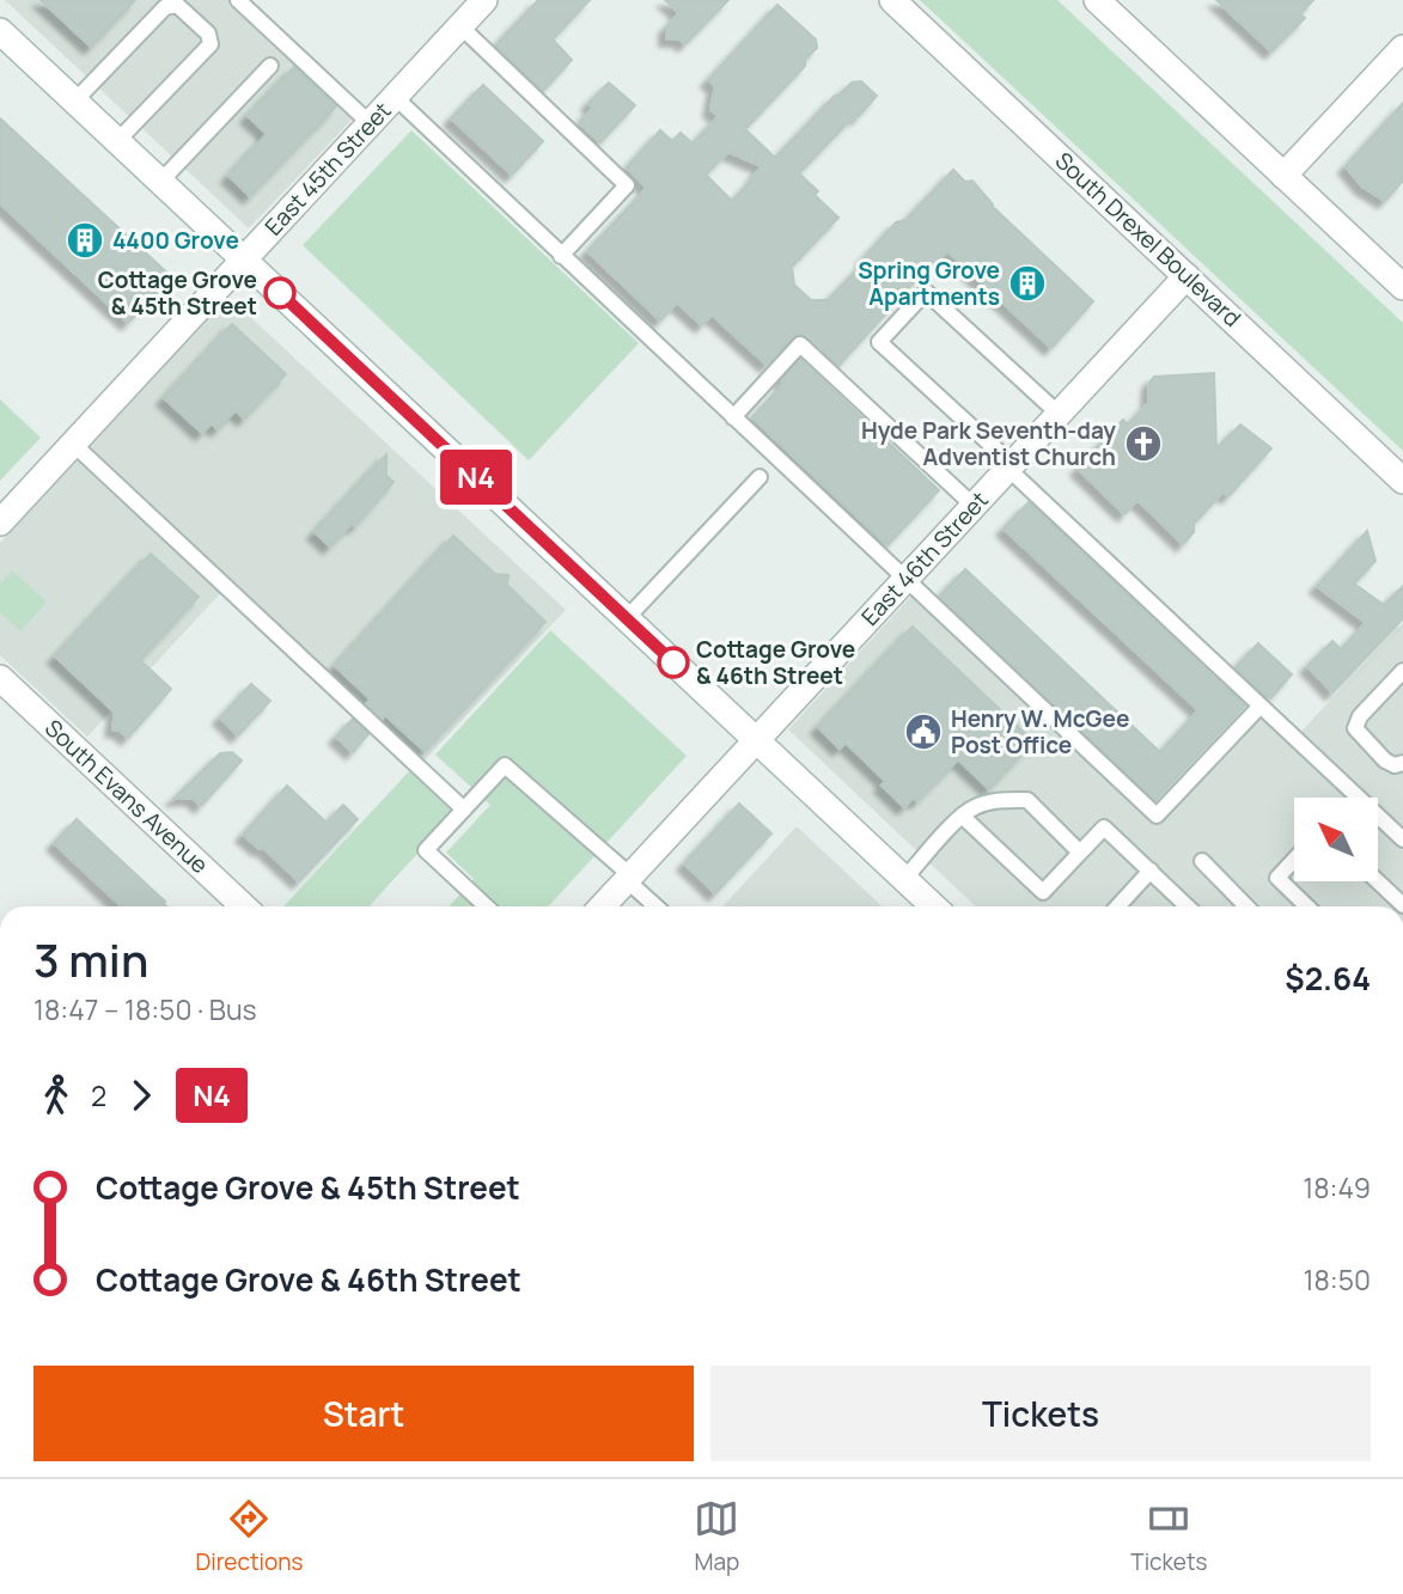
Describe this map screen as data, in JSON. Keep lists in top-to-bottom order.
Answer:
{
  "streets": {
    "street": [
      "East 45th Street",
      "South Drexel Boulevard",
      "East 46th Street",
      "South Evans Avenue"
    ]
  },
  "crossings": [
    ["South Drexel Boulevard", "East 46th Street"]
  ],
  "places": {
    "building": ["4400 Grove", "Spring Grove Apartments"],
    "other": ["Cottage Grove & 45th Street", "Cottage Grove & 46th Street"],
    "church": ["Hyde Park Seventh-day Adventist Church"],
    "public building": ["Henry W. McGee Post Office"]
  },
  "lines": ["bus line N4"],
  "north": "top left",
  "page": {
    "on_map": "N4",
    "heading": ["3 min", "18:47 – 18:50 · Bus", "$2.64"],
    "legs": ["2", "N4"],
    "list": [
      {
        "name": "Cottage Grove & 45th Street",
        "value": "18:49"
      },
      {
        "name": "Cottage Grove & 46th Street",
        "value": "18:50"
      }
    ],
    "buttons": ["Start", "Tickets"],
    "tabs": ["Directions", "Map", "Tickets"]
  }
}
